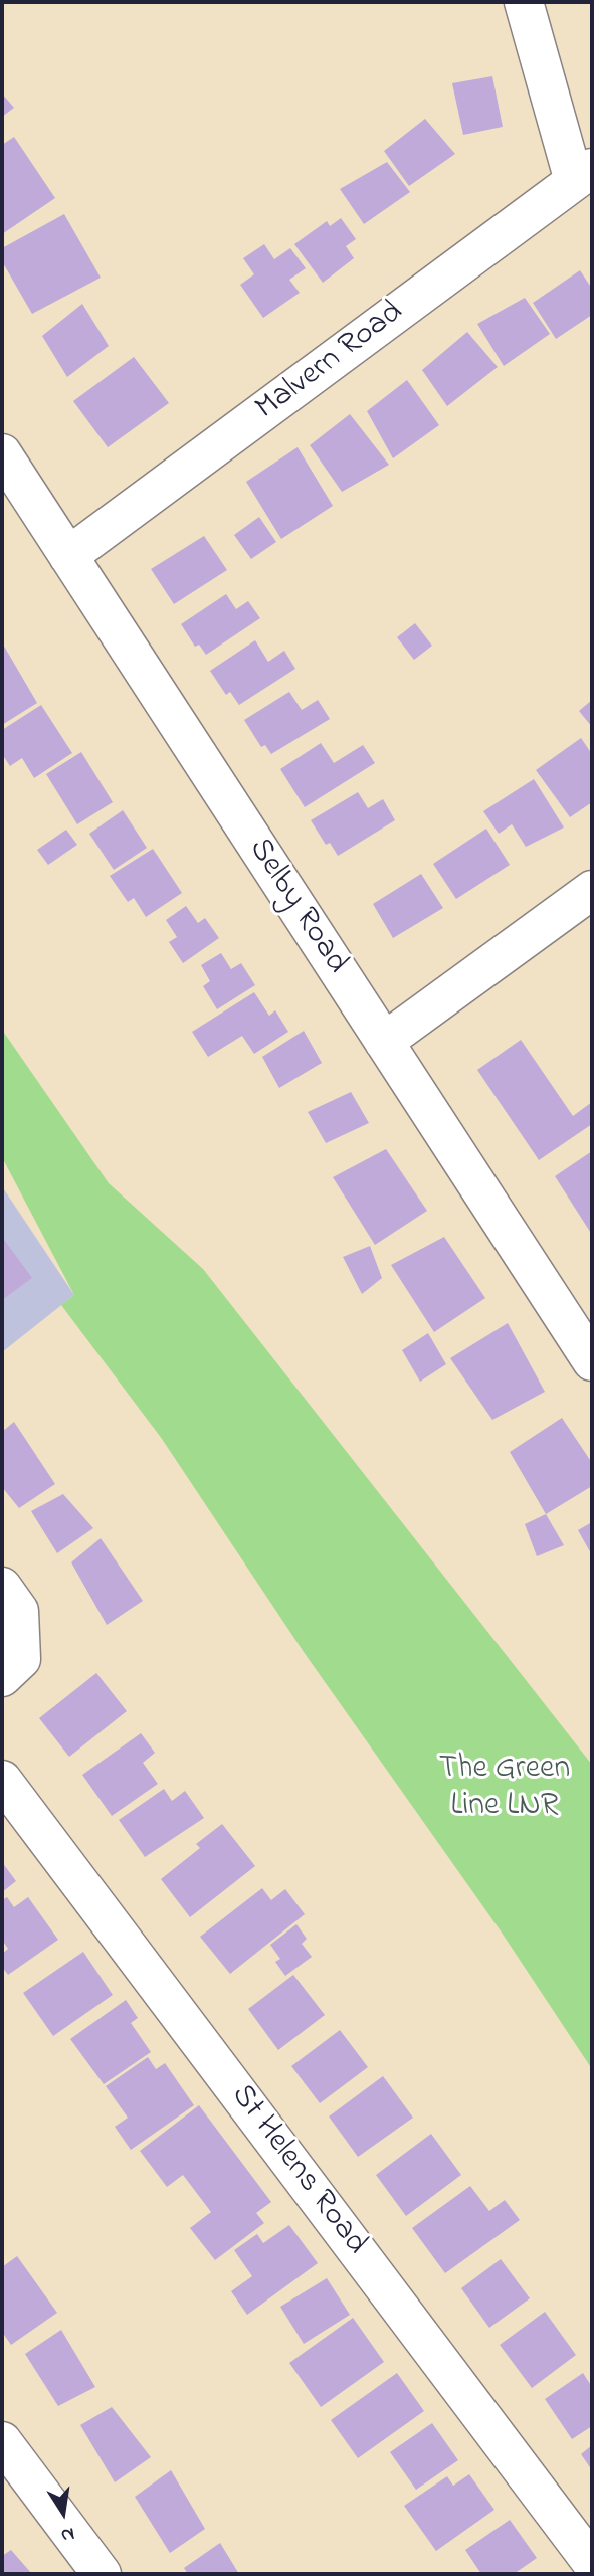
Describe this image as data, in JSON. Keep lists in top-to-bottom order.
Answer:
{
  "streets": {
    "street": ["Malvern Road", "Selby Road", "St Helens Road"]
  },
  "crossings": [
    ["Malvern Road", "Selby Road"]
  ],
  "parks": ["The Green Line LNR"],
  "north": "bottom"
}
